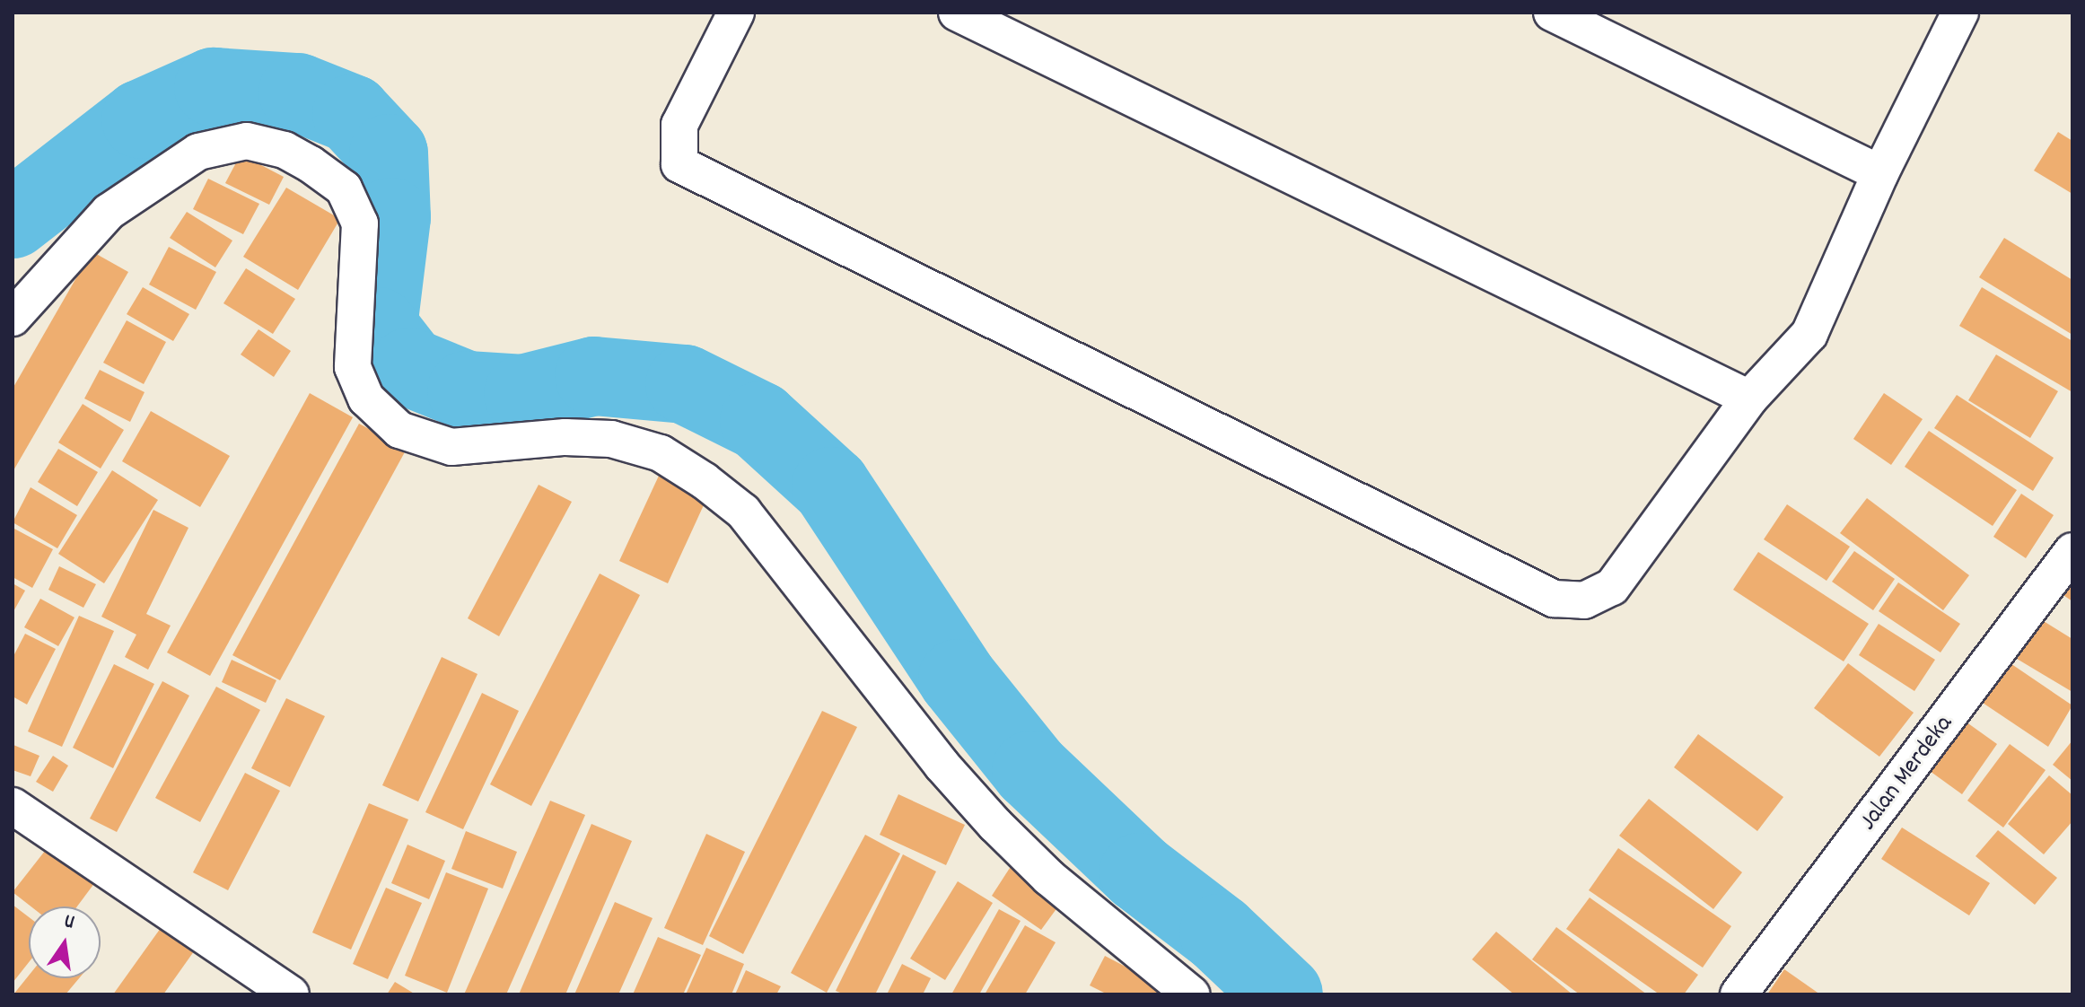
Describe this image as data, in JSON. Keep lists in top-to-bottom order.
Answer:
{
  "streets": {
    "street": ["Jalan Merdeka"]
  },
  "north": "top"
}
